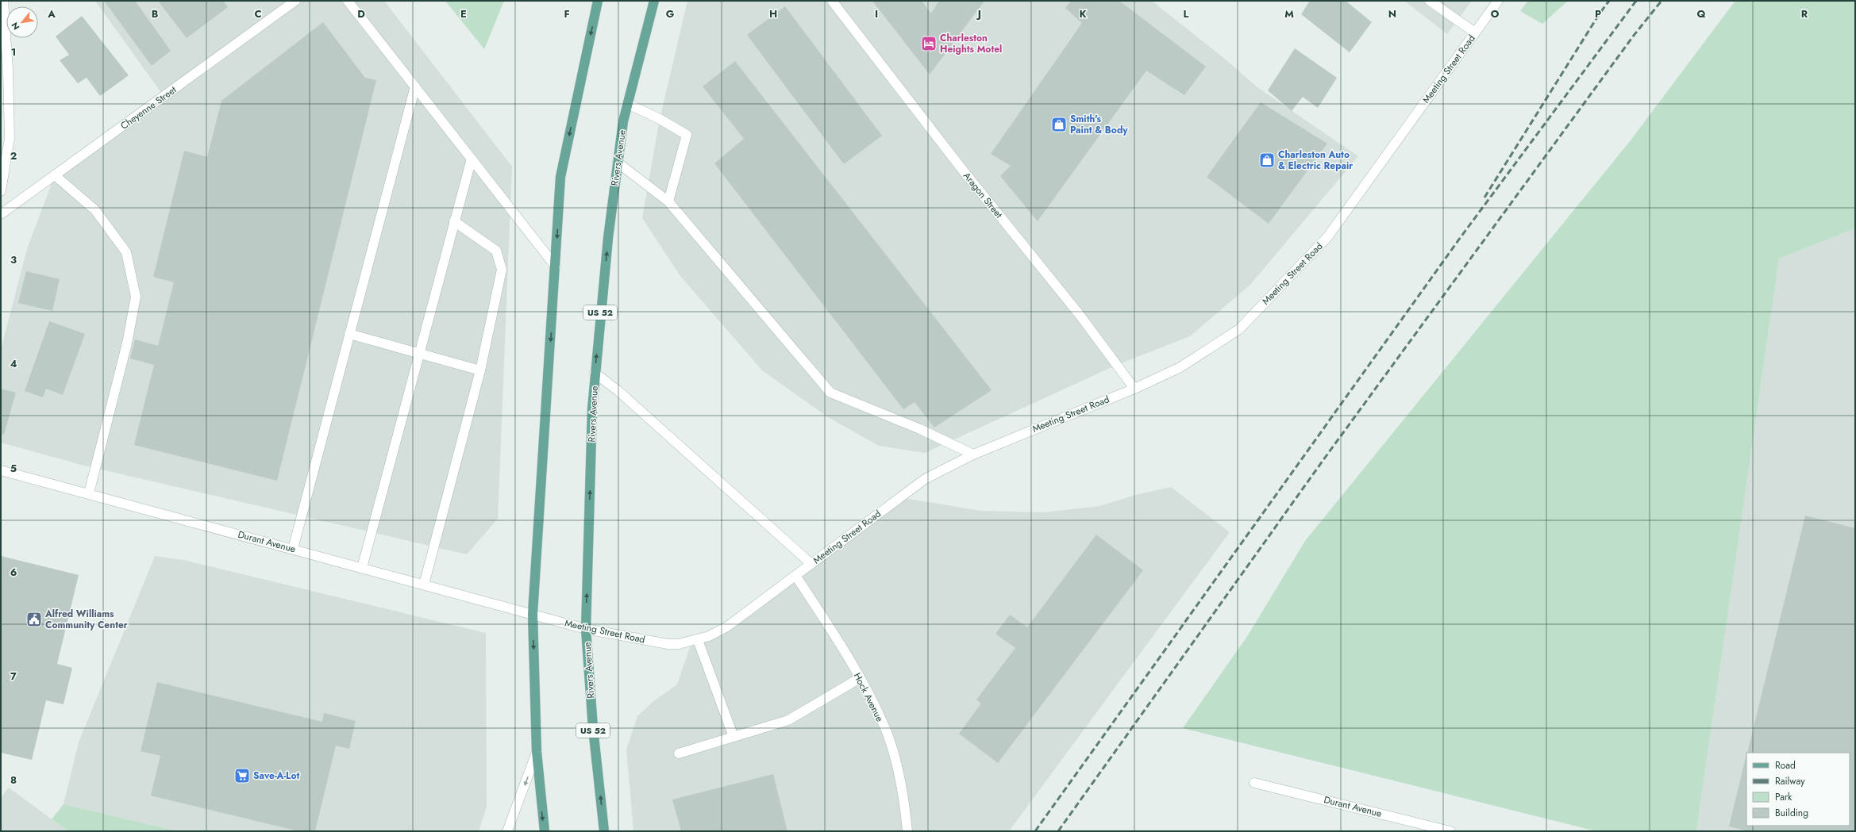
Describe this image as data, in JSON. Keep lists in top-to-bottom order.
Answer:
{
  "streets": {
    "main road": ["Rivers Avenue", "US 52"],
    "street": [
      "Meeting Street Road",
      "Cheyenne Street",
      "Aragon Street",
      "Durant Avenue",
      "Hock Avenue"
    ]
  },
  "crossings": [
    ["Meeting Street Road", "Rivers Avenue"],
    ["Meeting Street Road", "Aragon Street"],
    ["Meeting Street Road", "Durant Avenue"],
    ["Meeting Street Road", "Hock Avenue"]
  ],
  "places": {
    "hotel": ["Charleston Heights Motel"],
    "shop": ["Smith's Paint & Body", "Charleston Auto & Electric Repair"],
    "public building": ["Alfred Williams Community Center"],
    "supermarket": ["Save-A-Lot"]
  },
  "legend": [
    "Road",
    "Railway",
    "Park",
    "Building"
  ],
  "north": "bottom left",
  "grid": {
    "columns": [
      "A",
      "B",
      "C",
      "D",
      "E",
      "F",
      "G",
      "H",
      "I",
      "J",
      "K",
      "L",
      "M",
      "N",
      "O",
      "P",
      "Q",
      "R"
    ],
    "rows": [
      "1",
      "2",
      "3",
      "4",
      "5",
      "6",
      "7",
      "8"
    ]
  }
}
